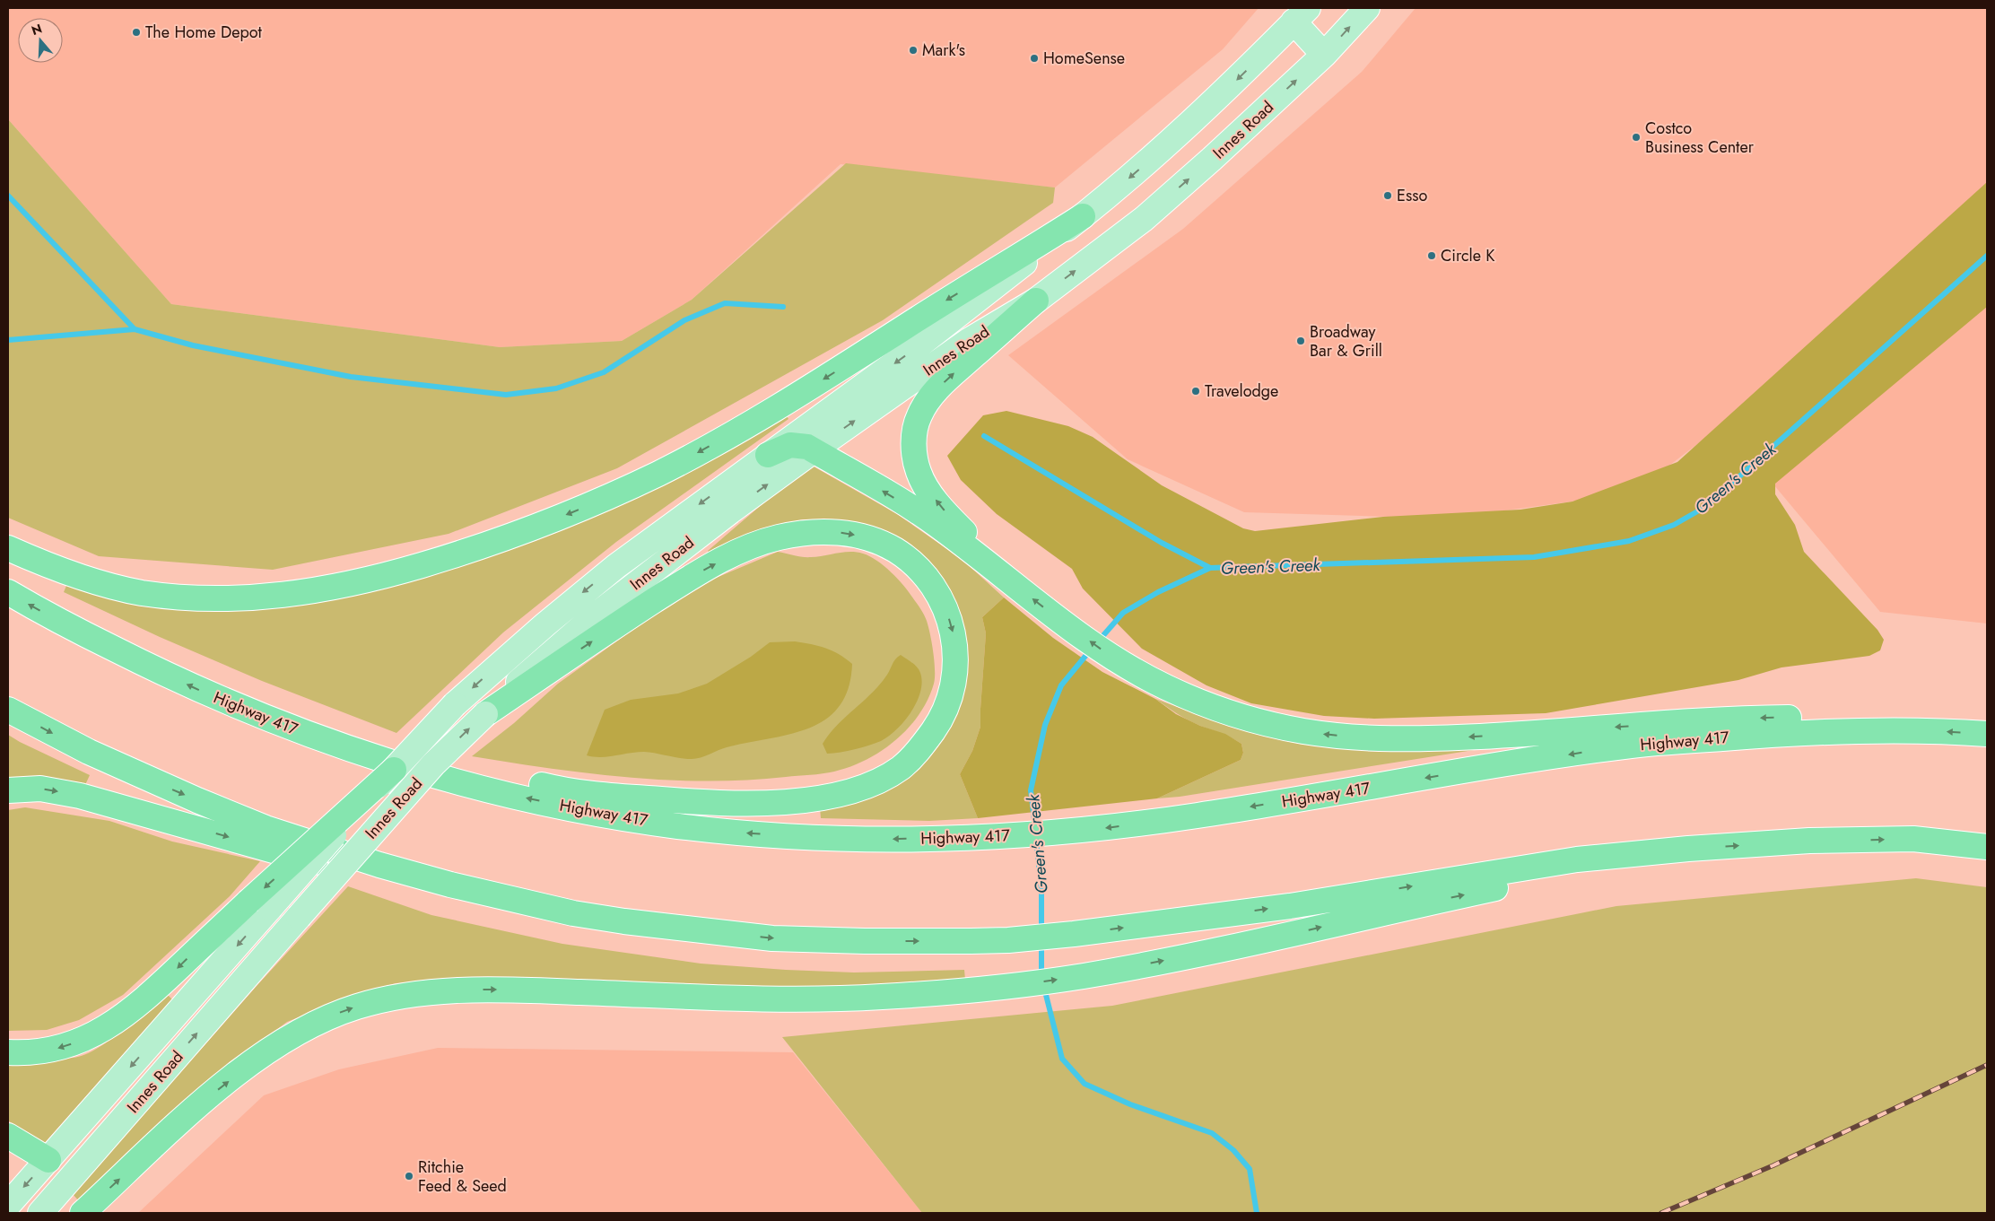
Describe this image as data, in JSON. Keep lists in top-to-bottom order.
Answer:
{
  "streets": {
    "highway": ["Highway 417"],
    "main road": ["Innes Road"]
  },
  "water": ["Green's Creek"],
  "places": [
    "The Home Depot",
    "Mark's",
    "HomeSense",
    "Costco Business Center",
    "Esso",
    "Circle K",
    "Broadway Bar & Grill",
    "Travelodge",
    "Ritchie Feed & Seed"
  ],
  "north": "top"
}
